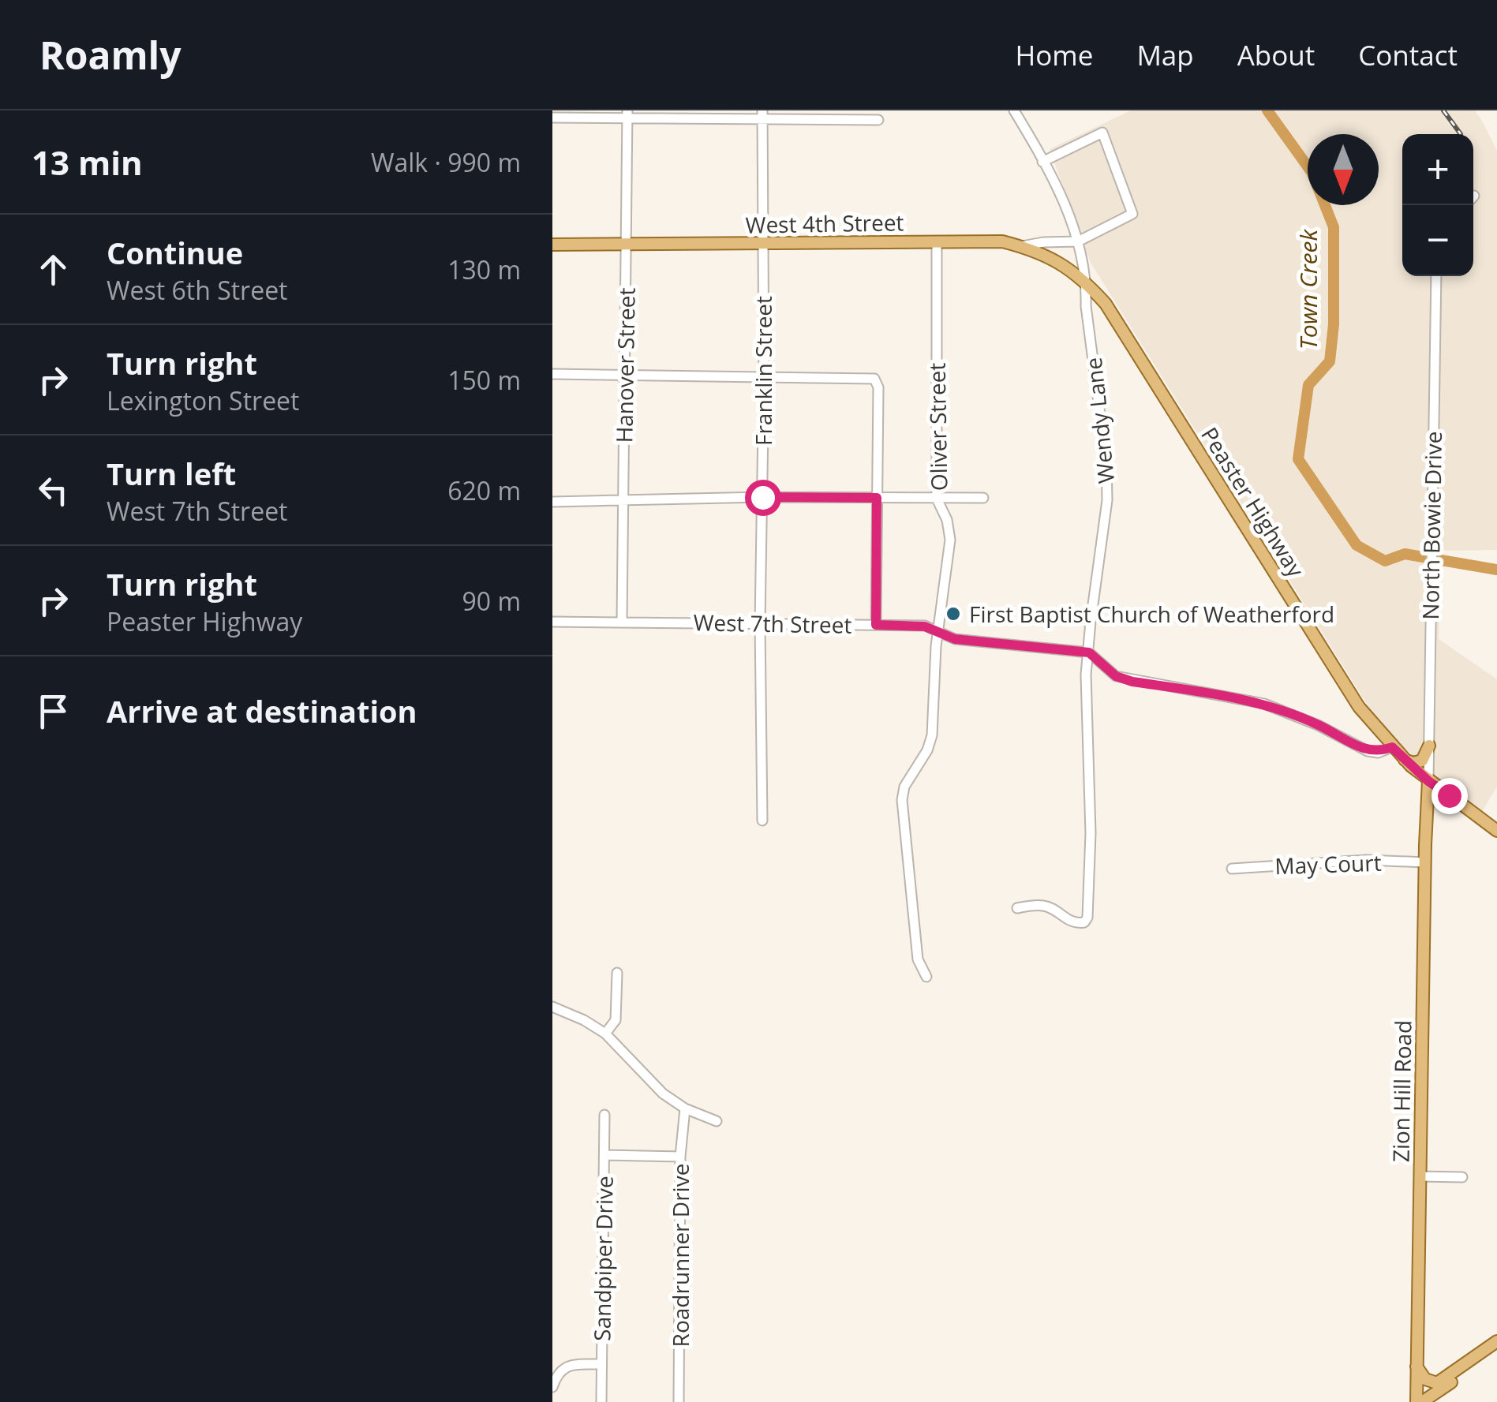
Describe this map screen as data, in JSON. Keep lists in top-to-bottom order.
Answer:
{
  "streets": {
    "main road": ["West 4th Street", "Peaster Highway", "Zion Hill Road"],
    "street": [
      "Hanover Street",
      "Franklin Street",
      "Wendy Lane",
      "Oliver Street",
      "North Bowie Drive",
      "West 7th Street",
      "May Court",
      "Roadrunner Drive",
      "Sandpiper Drive"
    ]
  },
  "crossings": [
    ["West 4th Street", "Hanover Street"],
    ["West 4th Street", "Franklin Street"],
    ["West 4th Street", "Wendy Lane"],
    ["West 4th Street", "Oliver Street"],
    ["West 4th Street", "Peaster Highway"],
    ["Hanover Street", "West 7th Street"],
    ["Franklin Street", "West 7th Street"],
    ["Wendy Lane", "Peaster Highway"],
    ["Wendy Lane", "West 7th Street"],
    ["Oliver Street", "West 7th Street"],
    ["Peaster Highway", "North Bowie Drive"],
    ["Peaster Highway", "Zion Hill Road"],
    ["North Bowie Drive", "Zion Hill Road"],
    ["May Court", "Zion Hill Road"]
  ],
  "water": ["Town Creek"],
  "places": ["First Baptist Church of Weatherford"],
  "north": "bottom",
  "page": {
    "header": "Roamly",
    "nav": [
      "Home",
      "Map",
      "About",
      "Contact"
    ],
    "heading": ["13 min", "Walk · 990 m"],
    "map_buttons": ["+", "−"],
    "list": [
      ["Continue", "West 6th Street", "130 m"],
      ["Turn right", "Lexington Street", "150 m"],
      ["Turn left", "West 7th Street", "620 m"],
      ["Turn right", "Peaster Highway", "90 m"],
      "Arrive at destination"
    ]
  }
}
